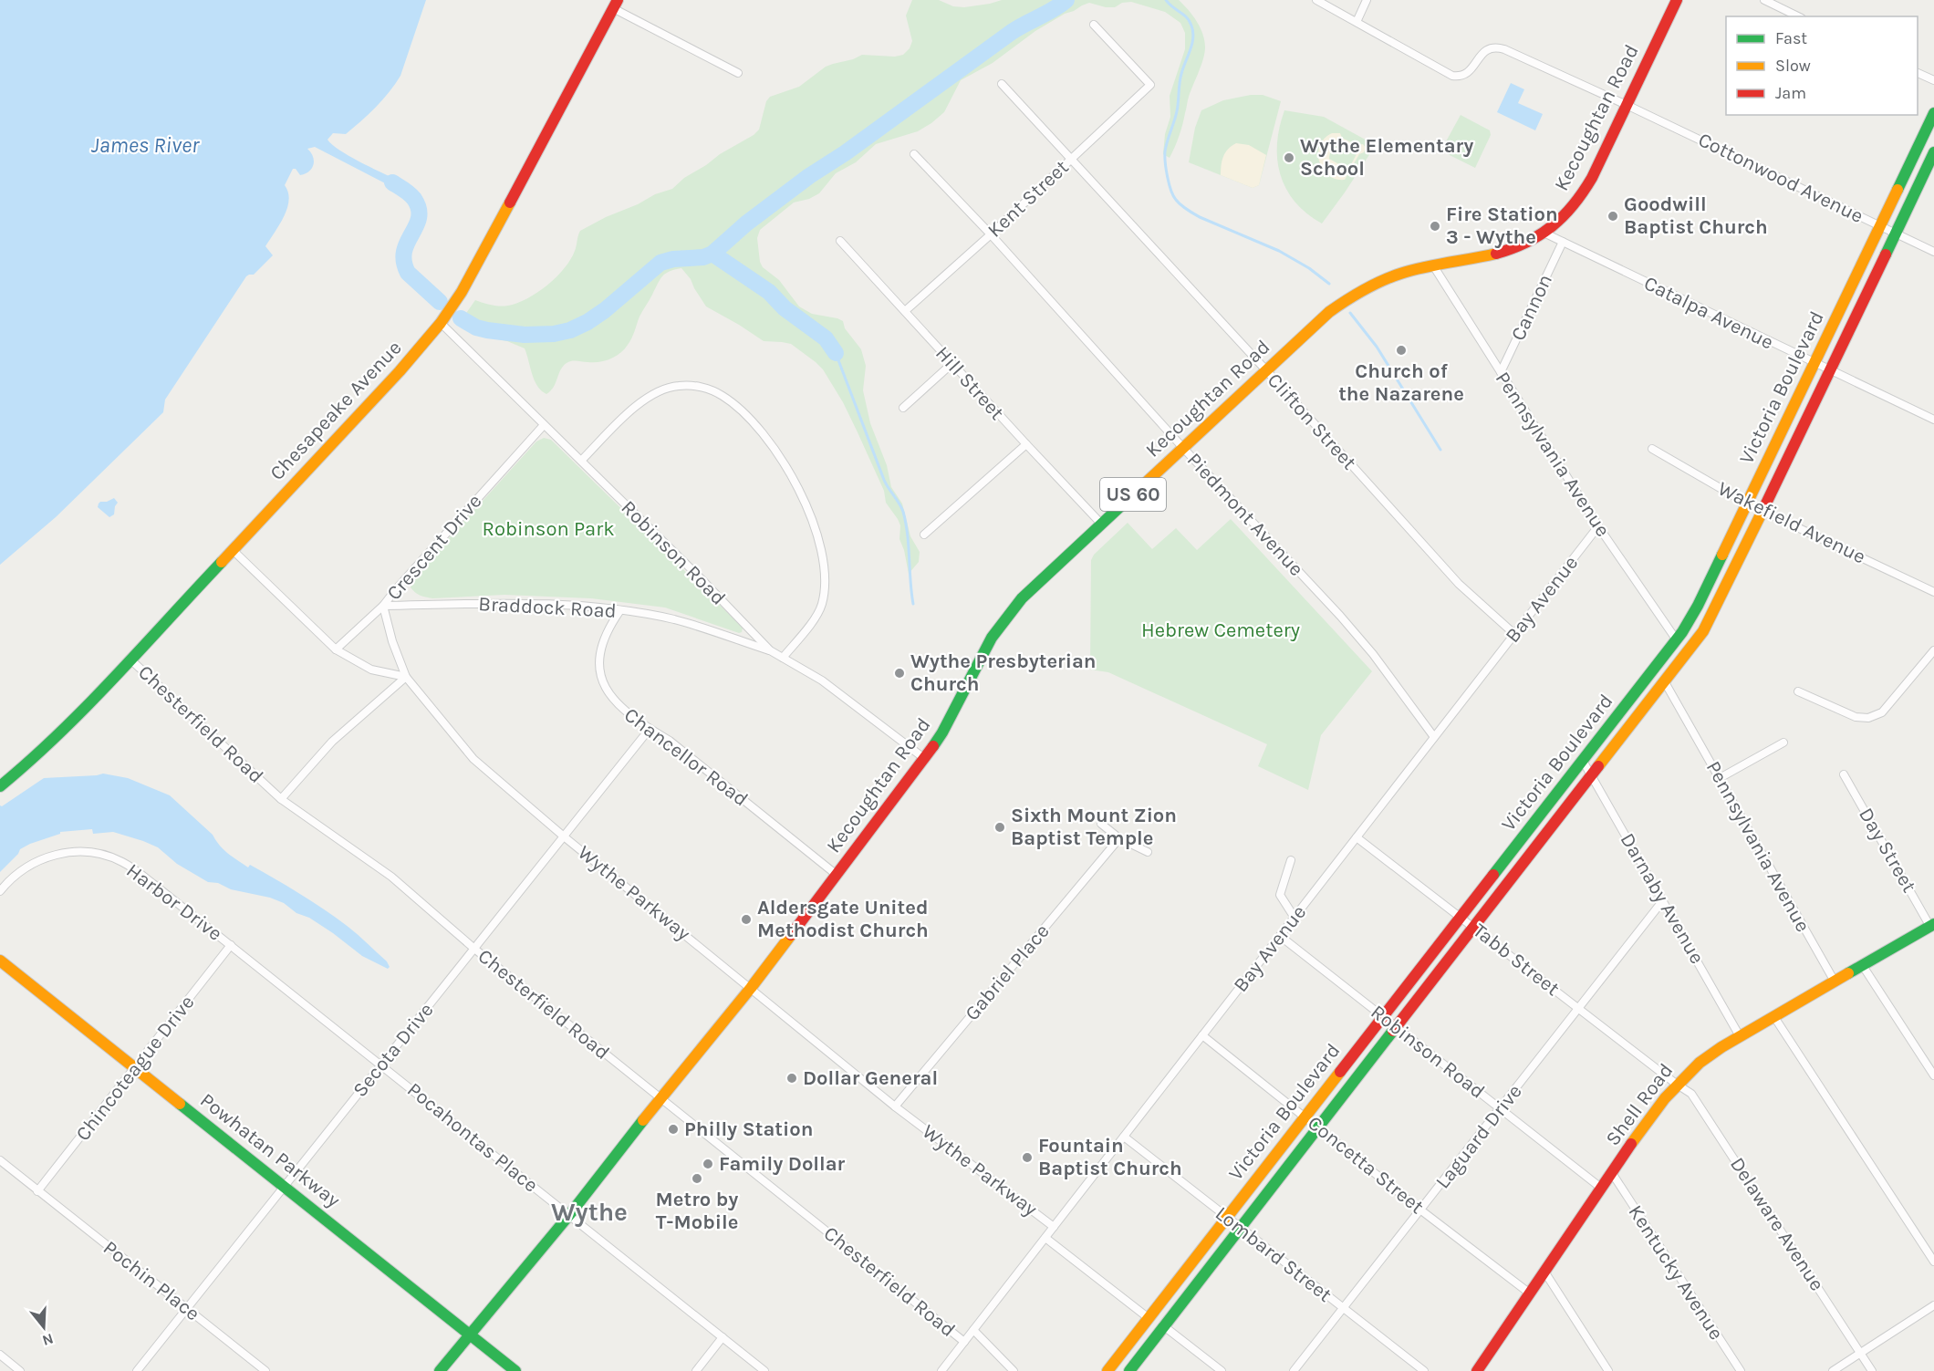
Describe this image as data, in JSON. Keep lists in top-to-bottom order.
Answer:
{
  "streets": {
    "main road": [
      "Kecoughtan Road",
      "Victoria Boulevard",
      "Chesapeake Avenue",
      "US 60",
      "Shell Road",
      "Powhatan Parkway"
    ],
    "street": [
      "Cottonwood Avenue",
      "Kent Street",
      "Cannon",
      "Catalpa Avenue",
      "Hill Street",
      "Clifton Street",
      "Pennsylvania Avenue",
      "Piedmont Avenue",
      "Wakefield Avenue",
      "Crescent Drive",
      "Robinson Road",
      "Bay Avenue",
      "Braddock Road",
      "Chesterfield Road",
      "Chancellor Road",
      "Day Street",
      "Wythe Parkway",
      "Darnaby Avenue",
      "Harbor Drive",
      "Tabb Street",
      "Gabriel Place",
      "Secota Drive",
      "Chincoteague Drive",
      "Laguard Drive",
      "Pocahontas Place",
      "Concetta Street",
      "Delaware Avenue",
      "Lombard Street",
      "Kentucky Avenue",
      "Pochin Place"
    ]
  },
  "crossings": [
    ["Kecoughtan Road", "Cottonwood Avenue"],
    ["Kecoughtan Road", "Catalpa Avenue"],
    ["Kecoughtan Road", "Hill Street"],
    ["Kecoughtan Road", "Clifton Street"],
    ["Kecoughtan Road", "Pennsylvania Avenue"],
    ["Kecoughtan Road", "Piedmont Avenue"],
    ["Kecoughtan Road", "Robinson Road"],
    ["Kecoughtan Road", "Chesterfield Road"],
    ["Kecoughtan Road", "Chancellor Road"],
    ["Kecoughtan Road", "Wythe Parkway"],
    ["Kecoughtan Road", "Pocahontas Place"],
    ["Kecoughtan Road", "Powhatan Parkway"],
    ["Cottonwood Avenue", "Victoria Boulevard"],
    ["Kent Street", "Hill Street"],
    ["Kent Street", "Clifton Street"],
    ["Kent Street", "Piedmont Avenue"],
    ["Cannon", "Catalpa Avenue"],
    ["Cannon", "Pennsylvania Avenue"],
    ["Catalpa Avenue", "Victoria Boulevard"],
    ["Victoria Boulevard", "Pennsylvania Avenue"],
    ["Victoria Boulevard", "Wakefield Avenue"],
    ["Victoria Boulevard", "Robinson Road"],
    ["Victoria Boulevard", "Darnaby Avenue"],
    ["Victoria Boulevard", "Tabb Street"],
    ["Victoria Boulevard", "Concetta Street"],
    ["Victoria Boulevard", "Lombard Street"],
    ["Chesapeake Avenue", "Robinson Road"],
    ["Chesapeake Avenue", "Chesterfield Road"],
    ["Clifton Street", "Bay Avenue"],
    ["Pennsylvania Avenue", "Bay Avenue"],
    ["Pennsylvania Avenue", "Shell Road"],
    ["Piedmont Avenue", "Bay Avenue"],
    ["Crescent Drive", "Robinson Road"],
    ["Crescent Drive", "Braddock Road"],
    ["Crescent Drive", "Wythe Parkway"],
    ["Robinson Road", "Bay Avenue"],
    ["Robinson Road", "Braddock Road"],
    ["Robinson Road", "Shell Road"],
    ["Robinson Road", "Laguard Drive"],
    ["Bay Avenue", "Chesterfield Road"],
    ["Bay Avenue", "Wythe Parkway"],
    ["Bay Avenue", "Tabb Street"],
    ["Bay Avenue", "Concetta Street"],
    ["Bay Avenue", "Lombard Street"],
    ["Braddock Road", "Chancellor Road"],
    ["Chesterfield Road", "Secota Drive"],
    ["Chancellor Road", "Secota Drive"],
    ["Day Street", "Shell Road"],
    ["Wythe Parkway", "Gabriel Place"],
    ["Wythe Parkway", "Secota Drive"],
    ["Darnaby Avenue", "Shell Road"],
    ["Darnaby Avenue", "Laguard Drive"],
    ["Harbor Drive", "Chincoteague Drive"],
    ["Harbor Drive", "Pocahontas Place"],
    ["Tabb Street", "Shell Road"],
    ["Tabb Street", "Laguard Drive"],
    ["Tabb Street", "Delaware Avenue"],
    ["Secota Drive", "Pocahontas Place"],
    ["Secota Drive", "Powhatan Parkway"],
    ["Secota Drive", "Pochin Place"],
    ["Chincoteague Drive", "Pocahontas Place"],
    ["Chincoteague Drive", "Powhatan Parkway"],
    ["Chincoteague Drive", "Pochin Place"],
    ["Shell Road", "Concetta Street"],
    ["Shell Road", "Delaware Avenue"],
    ["Shell Road", "Kentucky Avenue"],
    ["Laguard Drive", "Concetta Street"],
    ["Laguard Drive", "Lombard Street"]
  ],
  "districts": ["Wythe"],
  "water": ["James River"],
  "parks": ["Robinson Park", "Hebrew Cemetery"],
  "places": [
    "Wythe Elementary School",
    "Goodwill Baptist Church",
    "Fire Station 3 - Wythe",
    "Church of the Nazarene",
    "Wythe Presbyterian Church",
    "Sixth Mount Zion Baptist Temple",
    "Aldersgate United Methodist Church",
    "Dollar General",
    "Philly Station",
    "Fountain Baptist Church",
    "Family Dollar",
    "Metro by T-Mobile"
  ],
  "legend": ["Fast", "Slow", "Jam"],
  "north": "bottom"
}
